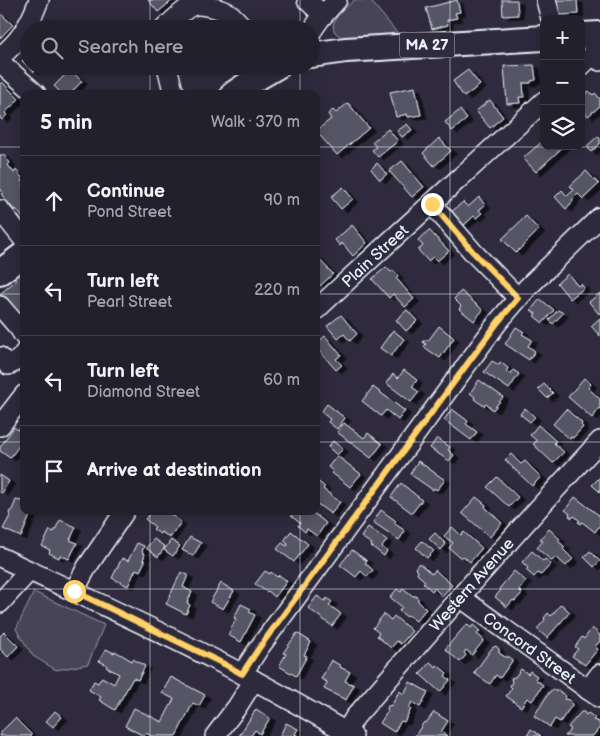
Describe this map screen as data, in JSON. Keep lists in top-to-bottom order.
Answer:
{
  "streets": {
    "main road": ["MA 27"],
    "street": ["Plain Street", "Western Avenue", "Concord Street"]
  },
  "crossings": [
    ["Western Avenue", "Concord Street"]
  ],
  "page": {
    "map_buttons": ["+", "−"],
    "search": "Search here",
    "heading": ["5 min", "Walk · 370 m"],
    "list": [
      ["Continue", "Pond Street", "90 m"],
      ["Turn left", "Pearl Street", "220 m"],
      ["Turn left", "Diamond Street", "60 m"],
      "Arrive at destination"
    ]
  }
}
